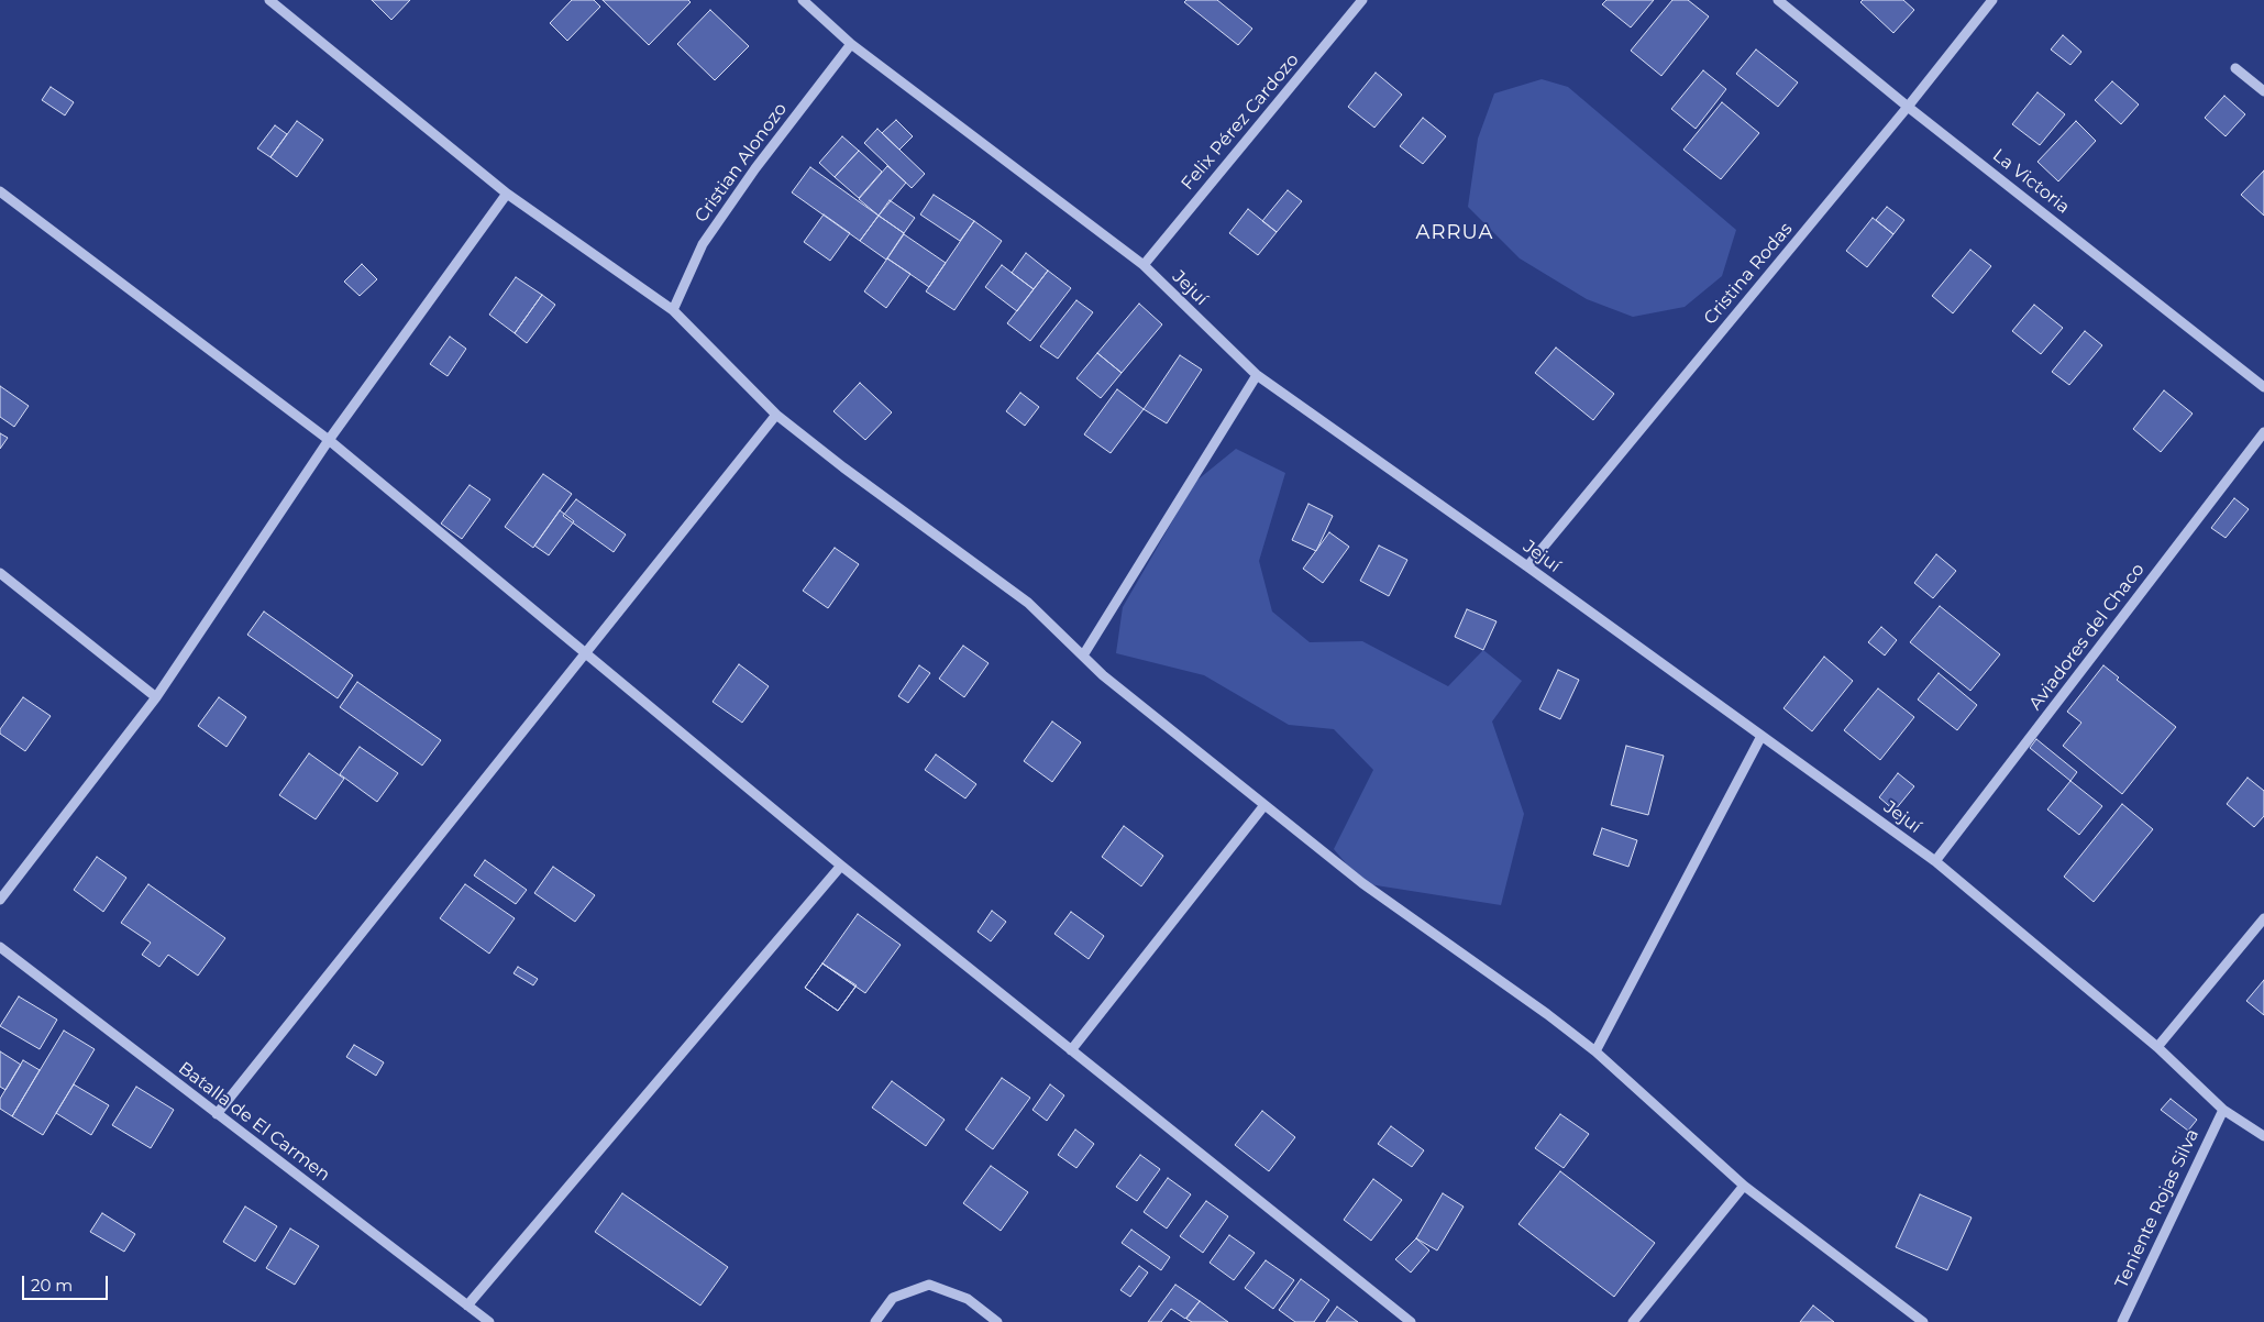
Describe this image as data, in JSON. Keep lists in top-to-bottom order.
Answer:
{
  "streets": {
    "street": [
      "Felix Pérez Cardozo",
      "Cristian Alonozo",
      "La Victoria",
      "Cristina Rodas",
      "Jejuí",
      "Aviadores del Chaco",
      "Batalla de El Carmen",
      "Teniente Rojas Silva"
    ]
  },
  "crossings": [
    ["Felix Pérez Cardozo", "Jejuí"],
    ["Cristian Alonozo", "Jejuí"],
    ["La Victoria", "Cristina Rodas"],
    ["Cristina Rodas", "Jejuí"],
    ["Jejuí", "Aviadores del Chaco"],
    ["Jejuí", "Teniente Rojas Silva"]
  ],
  "districts": ["ARRUA"],
  "scale_bar": "20 m"
}
